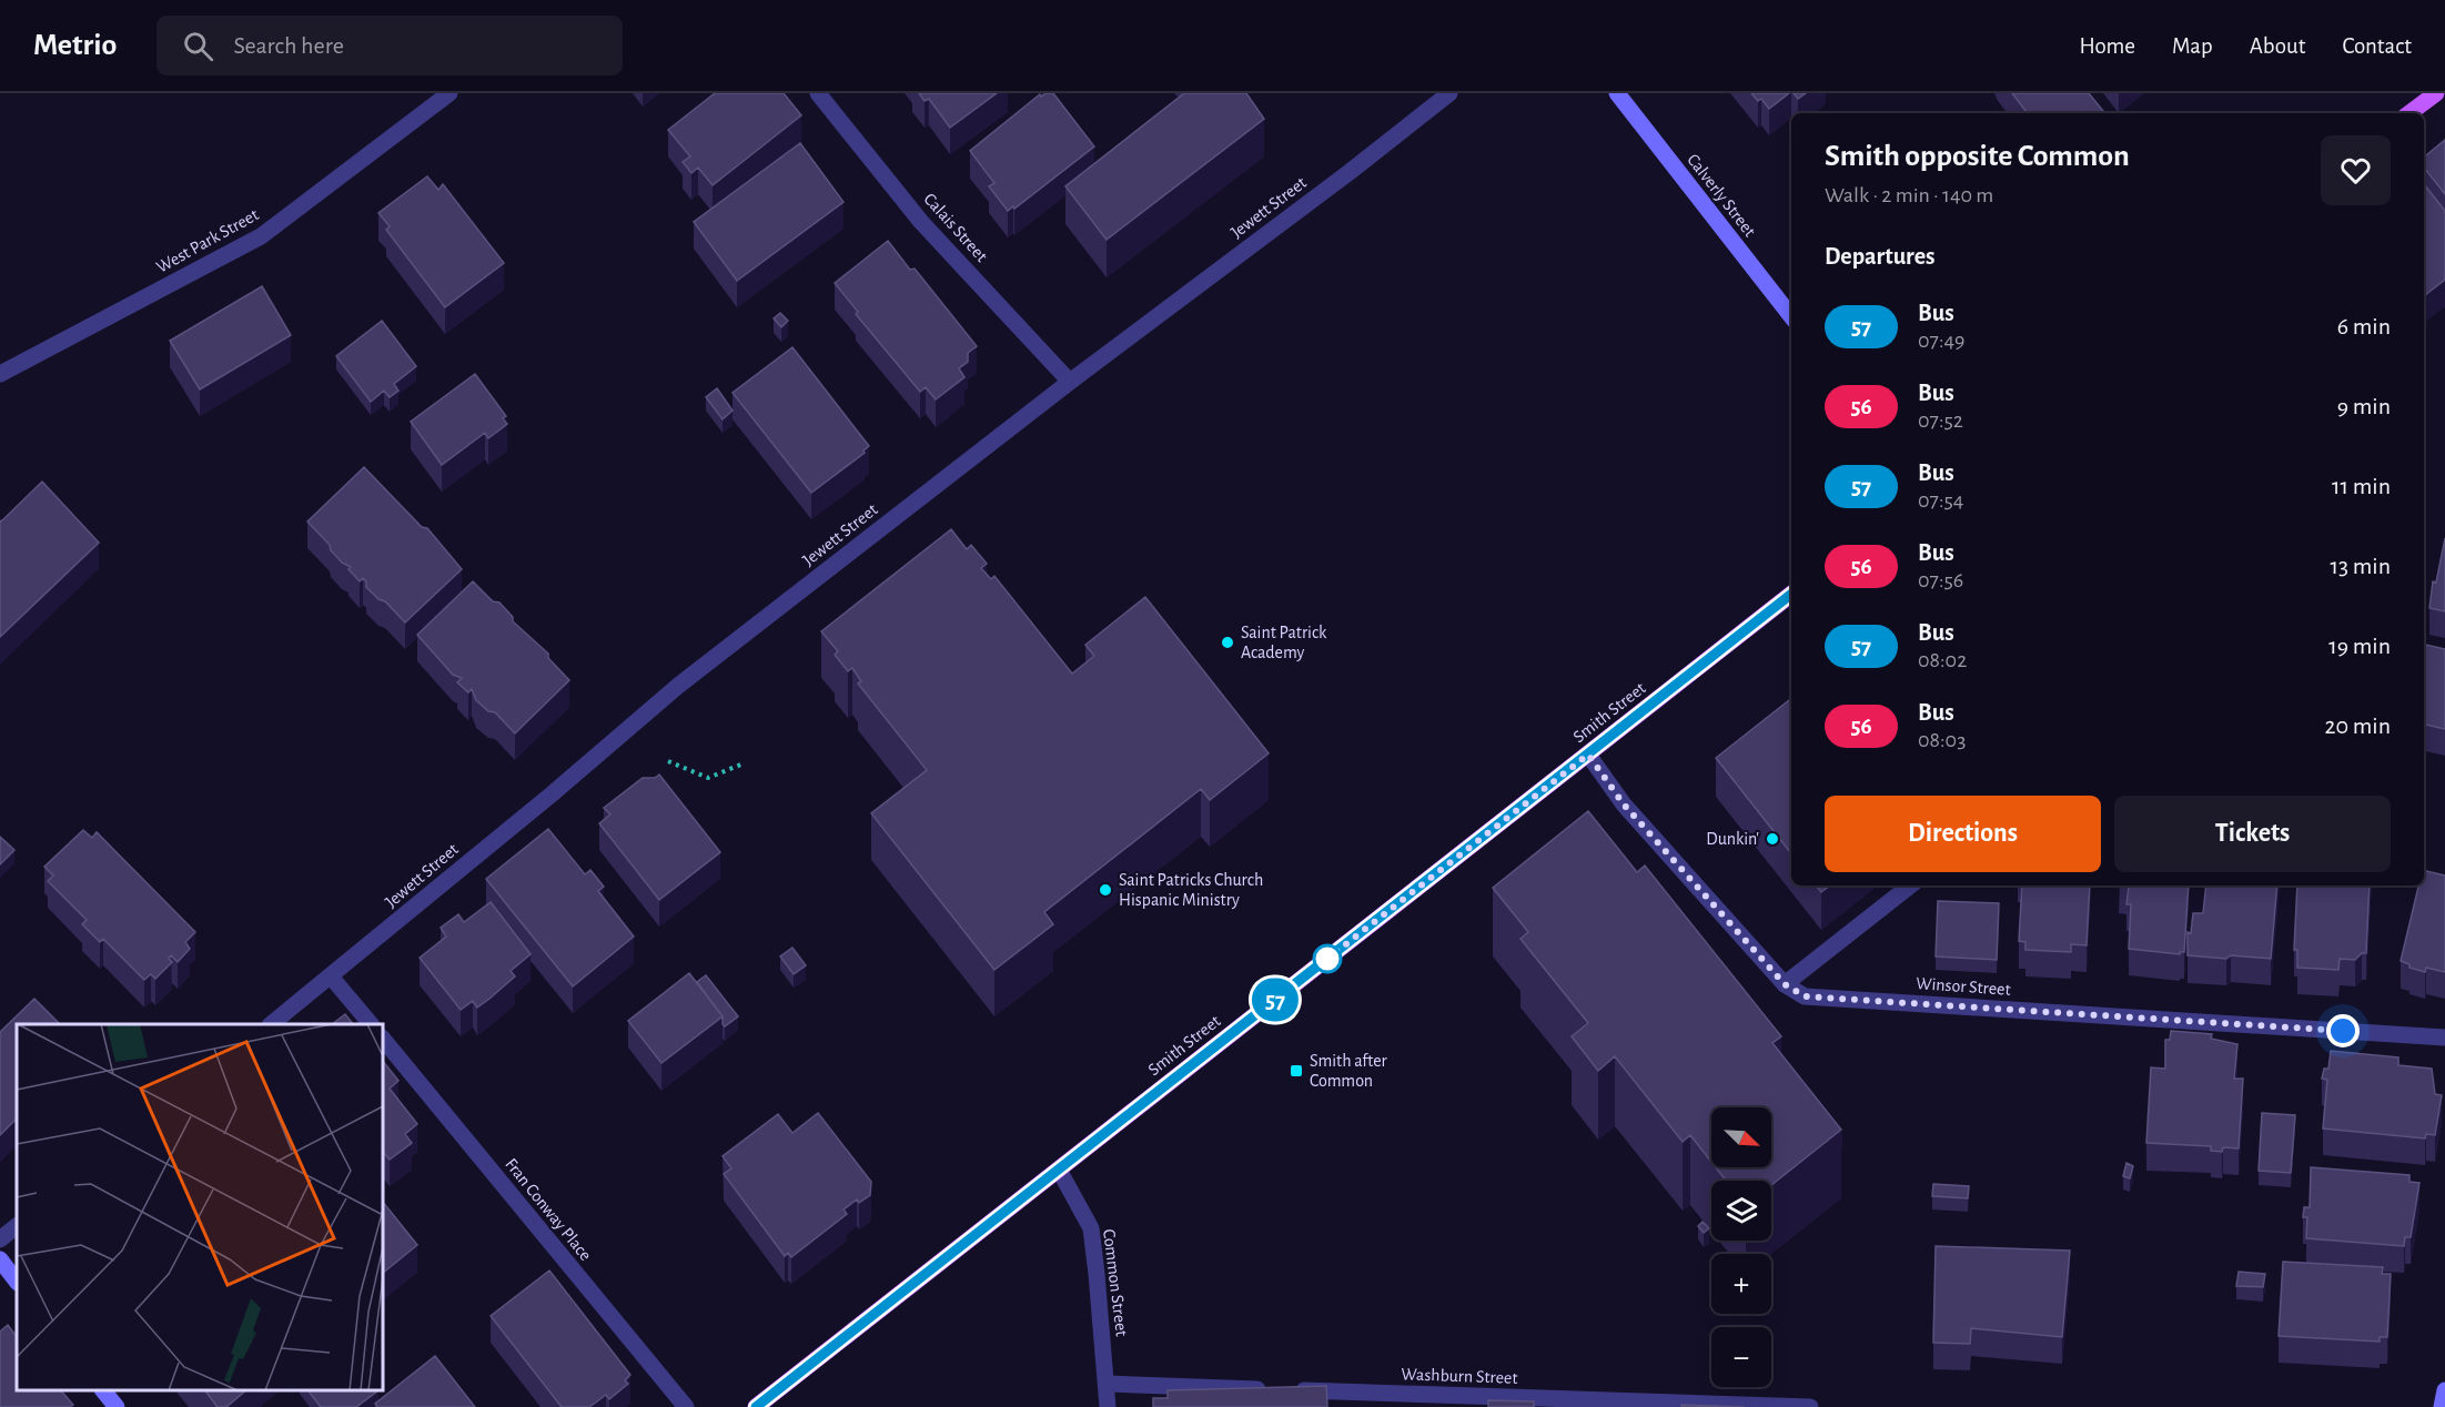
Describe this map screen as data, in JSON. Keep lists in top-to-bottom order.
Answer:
{
  "streets": {
    "main road": ["Smith Street"],
    "street": [
      "Calverly Street",
      "Jewett Street",
      "Calais Street",
      "West Park Street",
      "Winsor Street",
      "Fran Conway Place",
      "Common Street",
      "Washburn Street"
    ]
  },
  "crossings": [
    ["Jewett Street", "Calais Street"],
    ["Smith Street", "Winsor Street"],
    ["Smith Street", "Common Street"],
    ["Common Street", "Washburn Street"]
  ],
  "places": {
    "other": ["Saint Patrick Academy", "Dunkin'", "Saint Patricks Church Hispanic Ministry"],
    "transit": ["Smith after Common"]
  },
  "lines": ["bus line 57"],
  "north": "bottom right",
  "page": {
    "header": "Metrio",
    "search": "Search here",
    "nav": [
      "Home",
      "Map",
      "About",
      "Contact"
    ],
    "on_map": "57",
    "heading": [
      ["Smith opposite Common", "Walk · 2 min · 140 m"],
      "Departures"
    ],
    "list": [
      {
        "mark": "57",
        "name": "Bus",
        "note": "07:49",
        "value": "6 min"
      },
      {
        "mark": "56",
        "name": "Bus",
        "note": "07:52",
        "value": "9 min"
      },
      {
        "mark": "57",
        "name": "Bus",
        "note": "07:54",
        "value": "11 min"
      },
      {
        "mark": "56",
        "name": "Bus",
        "note": "07:56",
        "value": "13 min"
      },
      {
        "mark": "57",
        "name": "Bus",
        "note": "08:02",
        "value": "19 min"
      },
      {
        "mark": "56",
        "name": "Bus",
        "note": "08:03",
        "value": "20 min"
      }
    ],
    "buttons": ["Directions", "Tickets"],
    "map_buttons": ["+", "−"]
  }
}
